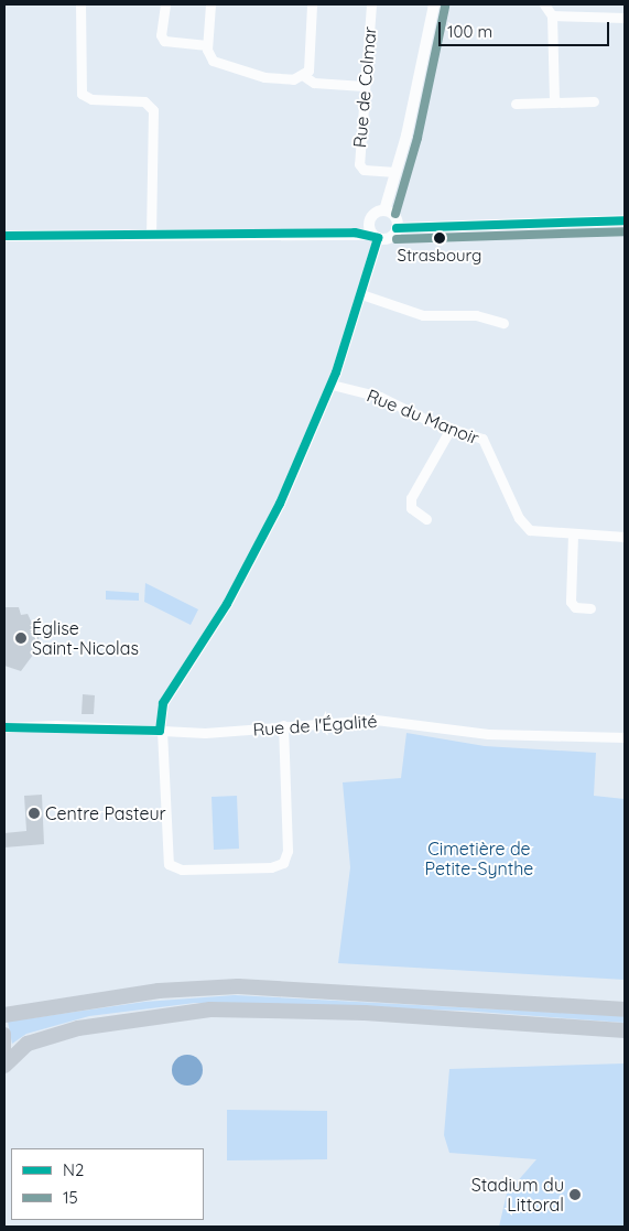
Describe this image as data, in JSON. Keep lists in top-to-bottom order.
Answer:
{
  "streets": {
    "street": ["Rue de Colmar", "Rue du Manoir", "Rue de l'Égalité"]
  },
  "parks": ["Cimetière de Petite-Synthe"],
  "places": [
    "Strasbourg",
    "Église Saint-Nicolas",
    "Centre Pasteur",
    "Stadium du Littoral"
  ],
  "lines": ["transit line 15", "transit line N2"],
  "legend": ["N2", "15"],
  "scale_bar": "100 m"
}
